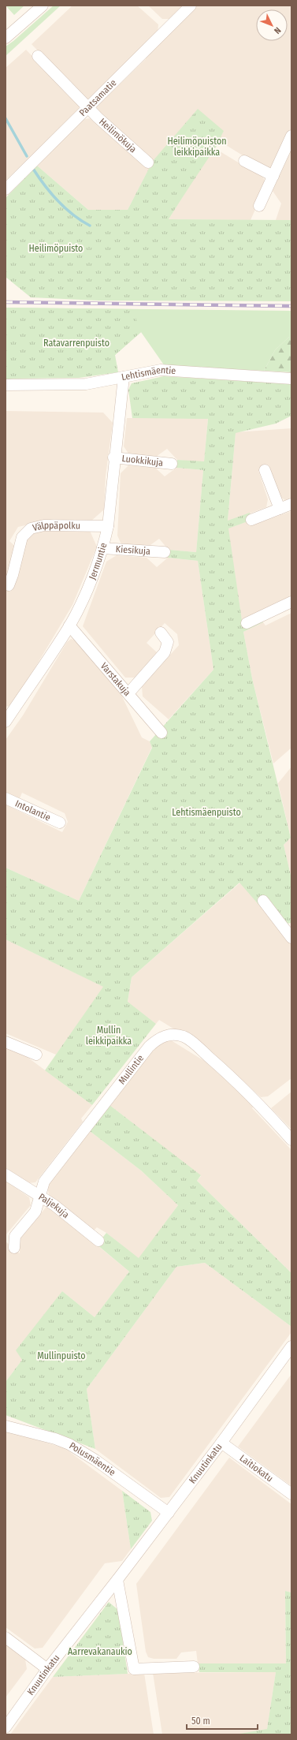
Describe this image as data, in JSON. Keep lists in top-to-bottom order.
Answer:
{
  "streets": {
    "street": [
      "Paatsamatie",
      "Heilimökuja",
      "Lehtismäentie",
      "Luokkikuja",
      "Välppäpolku",
      "Kiesikuja",
      "Jermuntie",
      "Varstakuja",
      "Intolantie",
      "Mullintie",
      "Paljekuja",
      "Polusmäentie",
      "Knuutinkatu",
      "Laitiokatu"
    ]
  },
  "crossings": [
    ["Paatsamatie", "Heilimökuja"],
    ["Lehtismäentie", "Jermuntie"],
    ["Luokkikuja", "Jermuntie"],
    ["Välppäpolku", "Jermuntie"],
    ["Kiesikuja", "Jermuntie"],
    ["Jermuntie", "Varstakuja"],
    ["Mullintie", "Paljekuja"],
    ["Polusmäentie", "Knuutinkatu"],
    ["Knuutinkatu", "Laitiokatu"]
  ],
  "parks": [
    "Heilimöpuiston leikkipaikka",
    "Heilimöpuisto",
    "Ratavarrenpuisto",
    "Lehtismäenpuisto",
    "Mullin leikkipaikka",
    "Mullinpuisto",
    "Aarrevakanaukio"
  ],
  "scale_bar": "50 m",
  "north": "bottom right"
}
